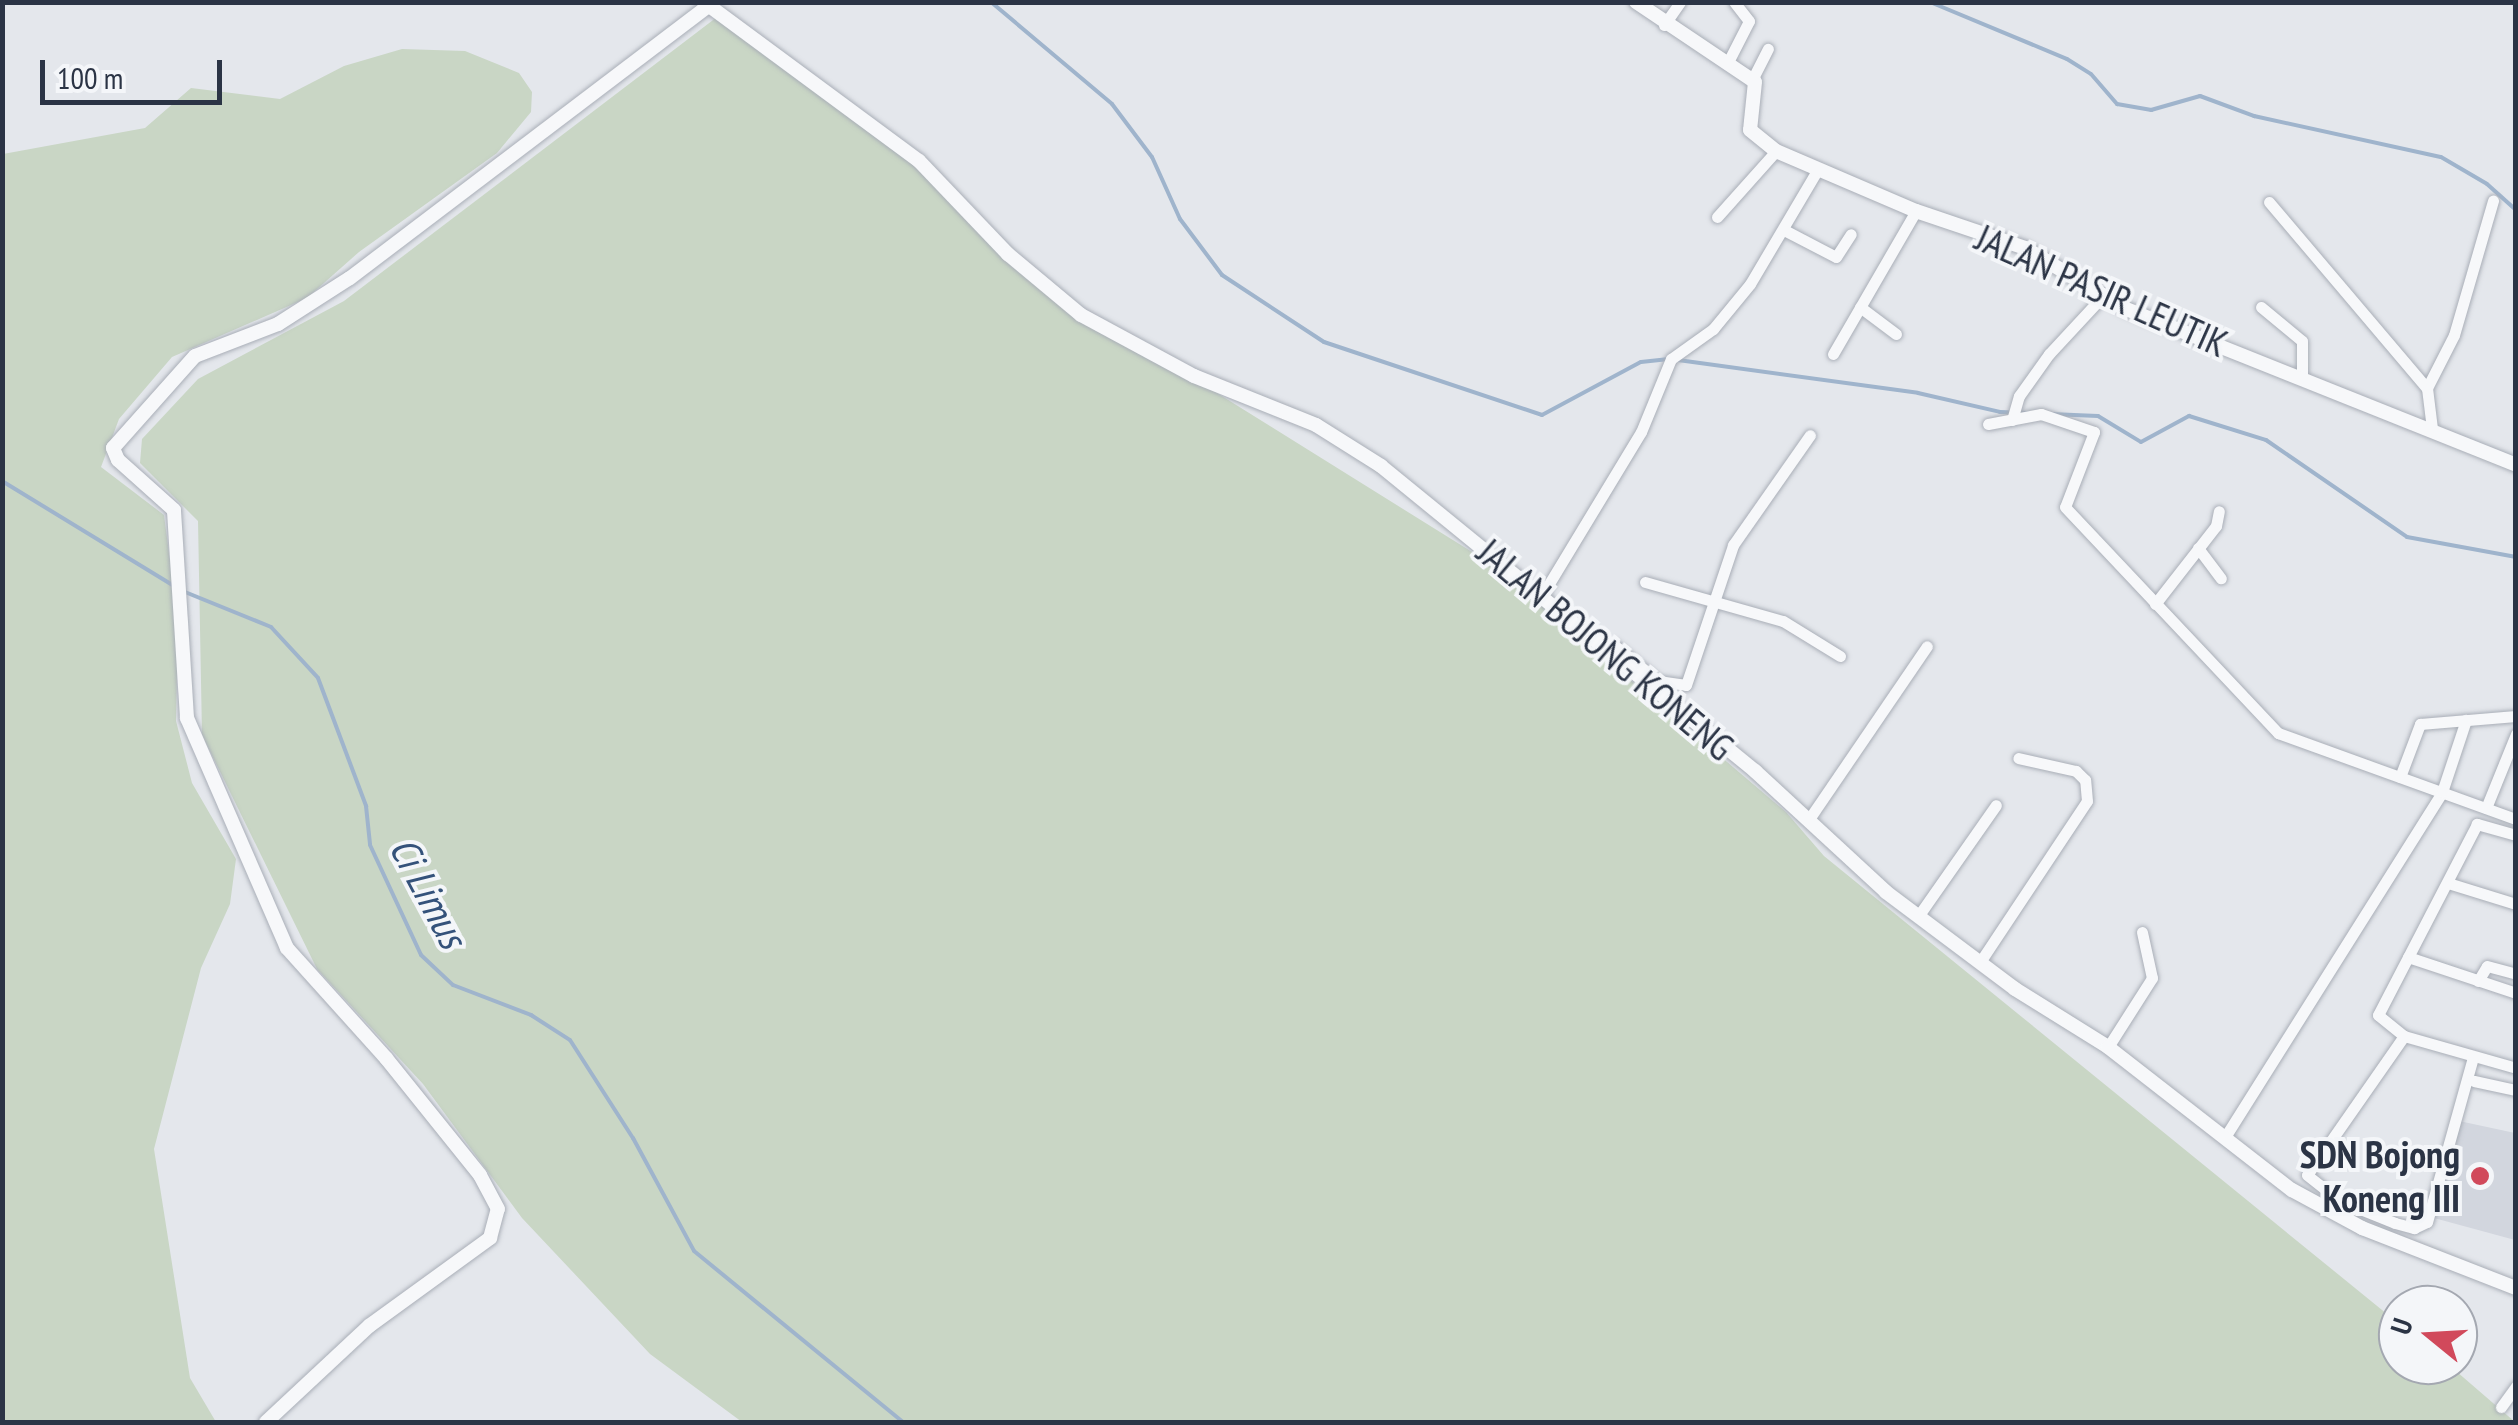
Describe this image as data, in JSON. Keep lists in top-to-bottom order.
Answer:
{
  "streets": {
    "street": ["JALAN PASIR LEUTIK", "JALAN BOJONG KONENG"]
  },
  "water": ["Ci Limus"],
  "places": ["SDN Bojong Koneng III"],
  "scale_bar": "100 m",
  "north": "left"
}
